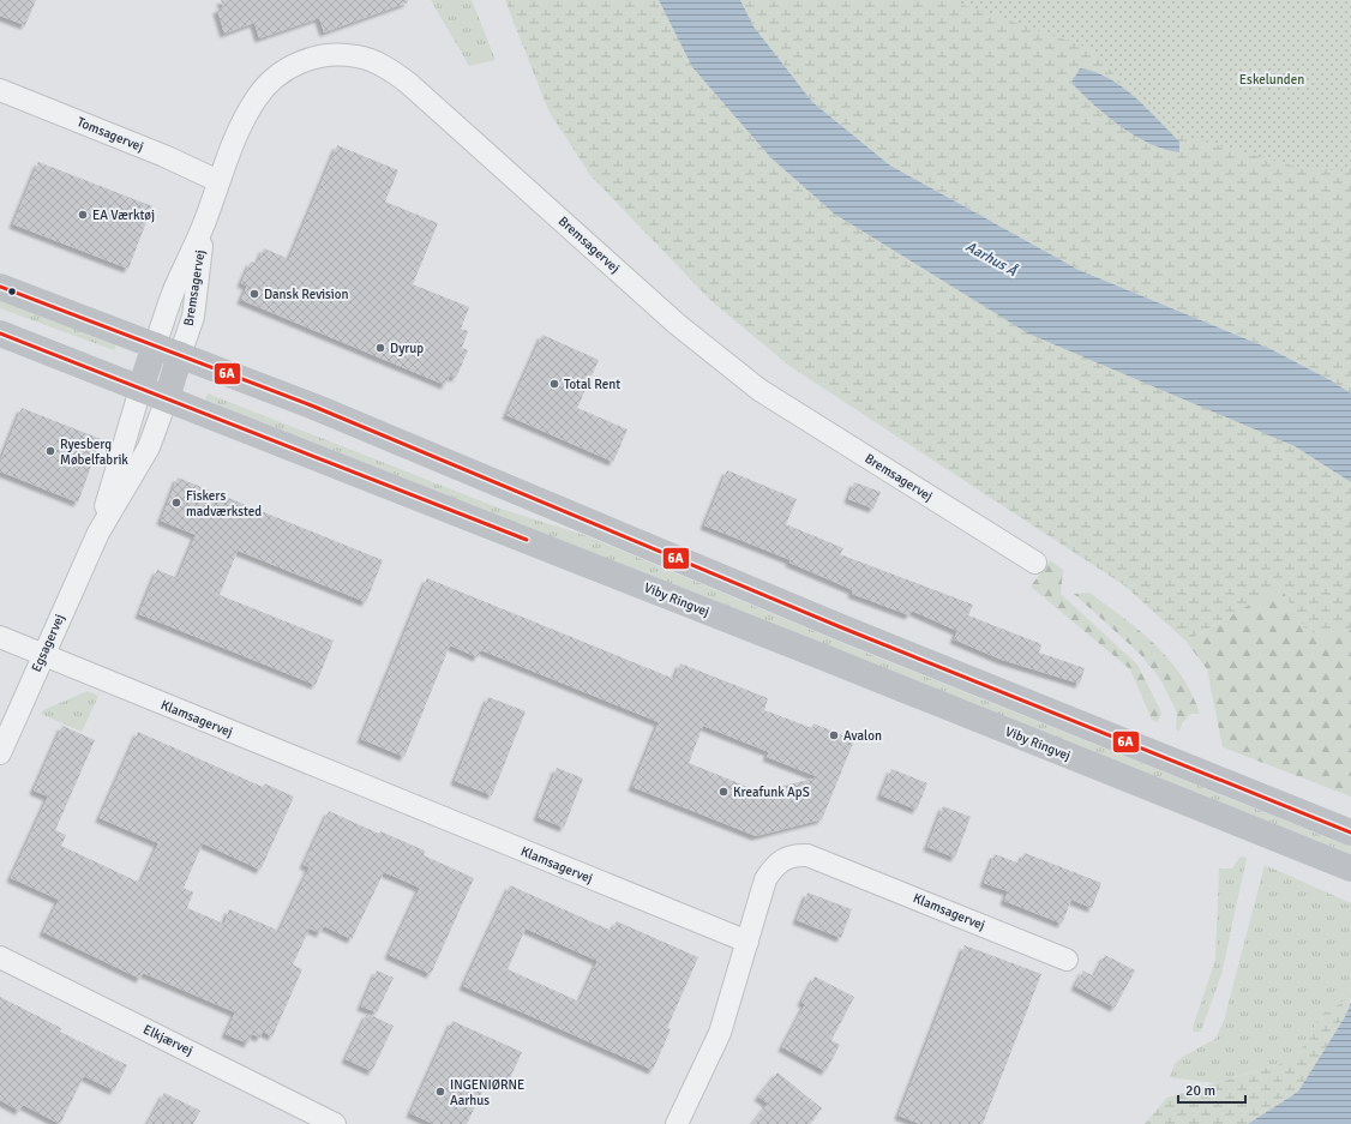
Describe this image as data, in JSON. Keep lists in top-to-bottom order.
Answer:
{
  "streets": {
    "main road": ["Viby Ringvej"],
    "street": [
      "Tomsagervej",
      "Bremsagervej",
      "Egsagervej",
      "Klamsagervej",
      "Elkjærvej"
    ]
  },
  "crossings": [
    ["Tomsagervej", "Bremsagervej"],
    ["Viby Ringvej", "Egsagervej"],
    ["Egsagervej", "Klamsagervej"]
  ],
  "water": ["Aarhus Å"],
  "parks": ["Eskelunden"],
  "places": [
    "EA Værktøj",
    "Dansk Revision",
    "Dyrup",
    "Total Rent",
    "Ryesberg Møbelfabrik",
    "Fiskers madværksted",
    "Avalon",
    "Kreafunk ApS",
    "INGENIØRNE Aarhus"
  ],
  "lines": ["transit line 6A"],
  "scale_bar": "20 m"
}
